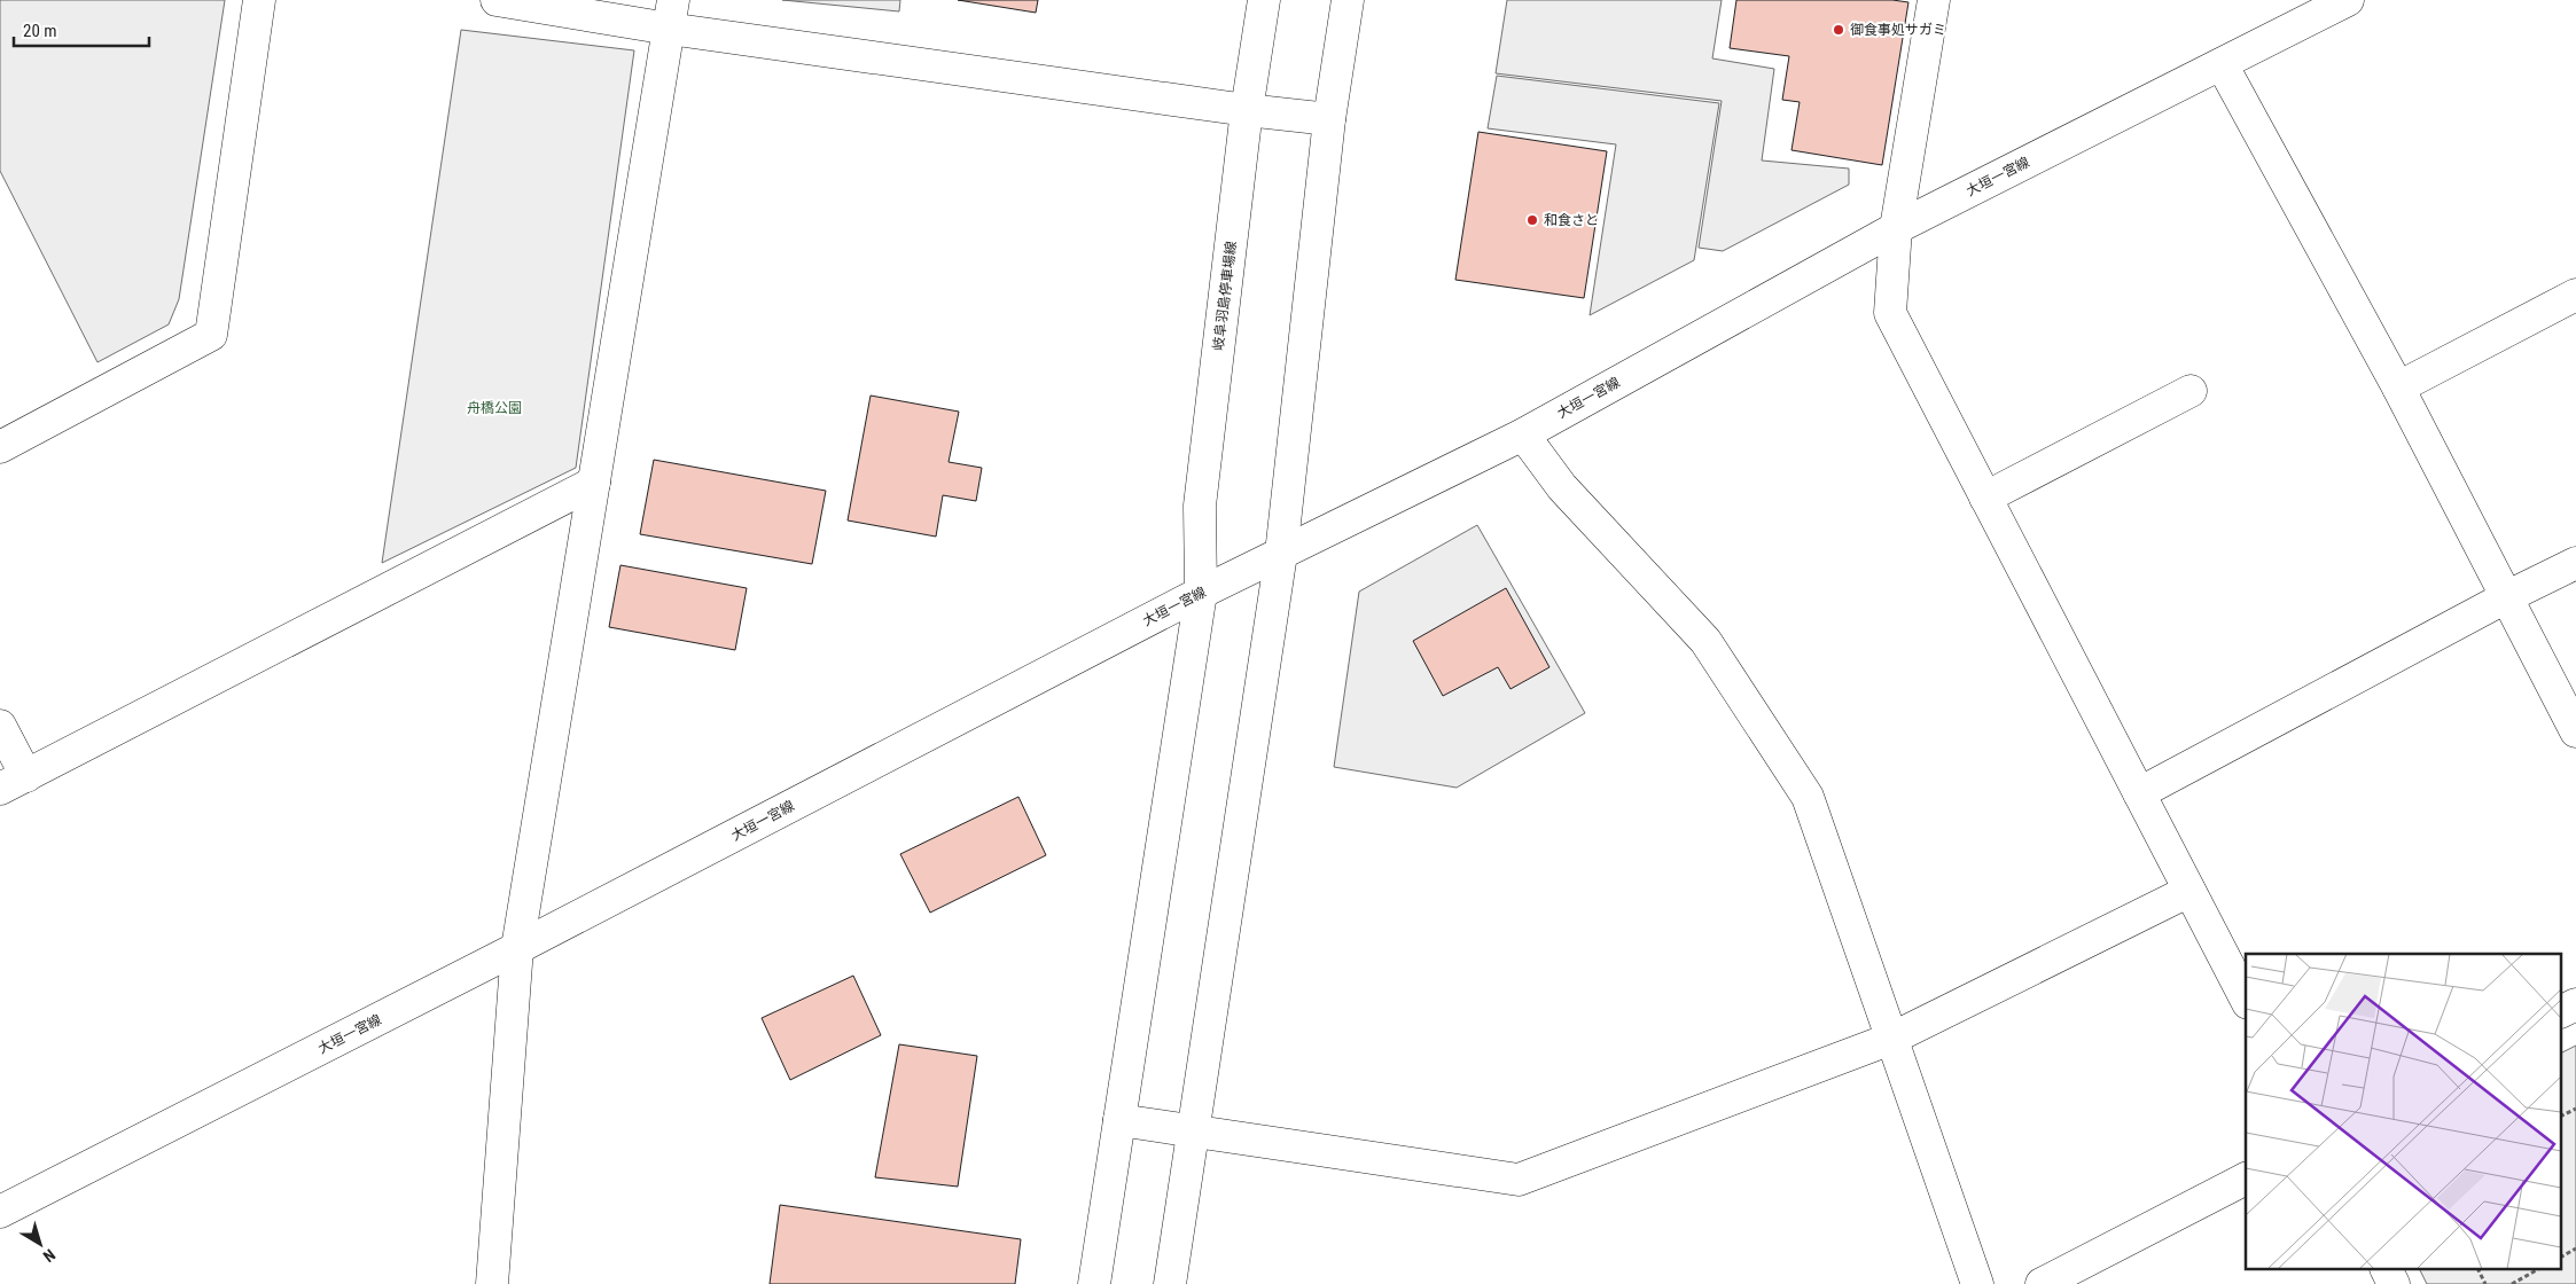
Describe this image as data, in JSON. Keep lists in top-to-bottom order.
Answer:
{
  "streets": {
    "street": ["大垣一宮線", "岐阜羽島停車場線"]
  },
  "crossings": [
    ["大垣一宮線", "岐阜羽島停車場線"]
  ],
  "parks": ["舟橋公園"],
  "places": ["御食事処サガミ", "和食さと"],
  "scale_bar": "20 m",
  "north": "bottom right"
}
